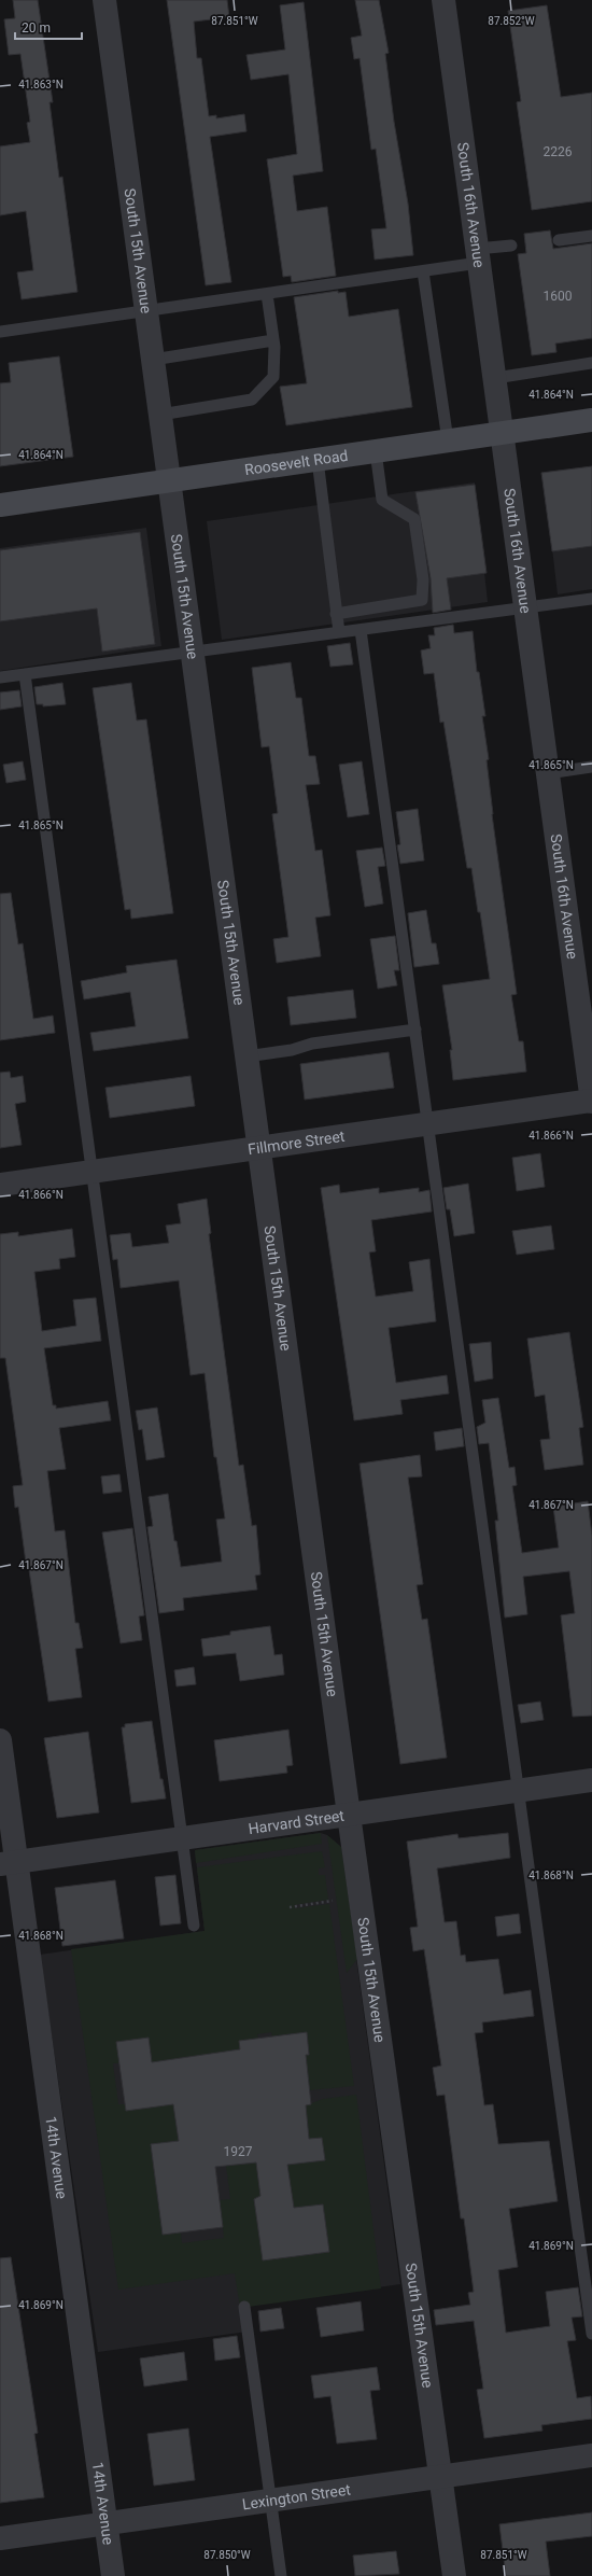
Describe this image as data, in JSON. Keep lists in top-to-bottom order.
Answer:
{
  "streets": {
    "main road": ["Roosevelt Road"],
    "street": [
      "South 16th Avenue",
      "South 15th Avenue",
      "Fillmore Street",
      "Harvard Street",
      "14th Avenue",
      "Lexington Street"
    ]
  },
  "crossings": [
    ["South 16th Avenue", "Roosevelt Road"],
    ["South 16th Avenue", "Fillmore Street"],
    ["South 15th Avenue", "Roosevelt Road"],
    ["South 15th Avenue", "Fillmore Street"],
    ["South 15th Avenue", "Harvard Street"],
    ["South 15th Avenue", "Lexington Street"],
    ["Harvard Street", "14th Avenue"],
    ["14th Avenue", "Lexington Street"]
  ],
  "house_numbers": ["2226", "1600", "1927"],
  "scale_bar": "20 m",
  "coordinates": [
    "87.851°W",
    "87.852°W",
    "41.863°N",
    "41.864°N",
    "41.865°N",
    "41.866°N",
    "41.867°N",
    "41.868°N",
    "41.869°N",
    "87.850°W"
  ]
}
